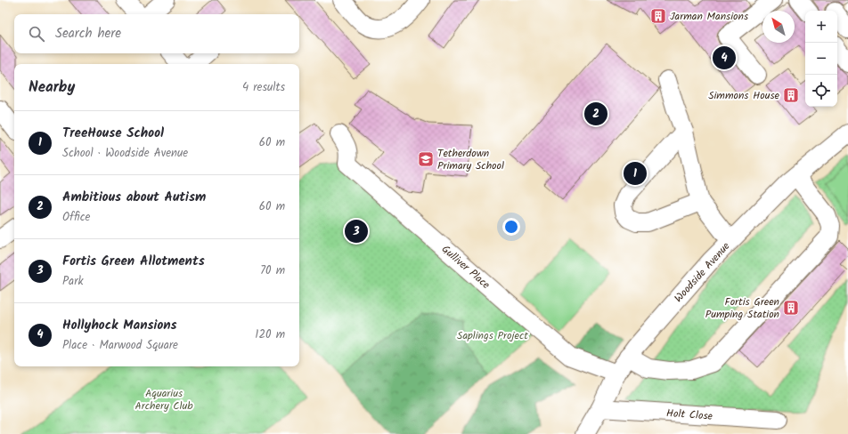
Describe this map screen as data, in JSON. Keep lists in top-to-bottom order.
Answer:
{
  "streets": {
    "street": ["Gulliver Place", "Woodside Avenue", "Holt Close"]
  },
  "crossings": [
    ["Gulliver Place", "Woodside Avenue"],
    ["Woodside Avenue", "Holt Close"]
  ],
  "parks": ["Saplings Project", "Aquarius Archery Club"],
  "places": {
    "building": ["Jarman Mansions", "Simmons House", "Fortis Green Pumping Station"],
    "school or university": ["Tetherdown Primary School"]
  },
  "north": "top left",
  "page": {
    "map_buttons": ["+", "−"],
    "search": "Search here",
    "pins": [
      "4",
      "2",
      "1",
      "3"
    ],
    "heading": ["Nearby", "4 results"],
    "list": [
      {
        "mark": "1",
        "name": "TreeHouse School",
        "note": "School · Woodside Avenue",
        "value": "60 m"
      },
      {
        "mark": "2",
        "name": "Ambitious about Autism",
        "note": "Office",
        "value": "60 m"
      },
      {
        "mark": "3",
        "name": "Fortis Green Allotments",
        "note": "Park",
        "value": "70 m"
      },
      {
        "mark": "4",
        "name": "Hollyhock Mansions",
        "note": "Place · Marwood Square",
        "value": "120 m"
      }
    ]
  }
}
